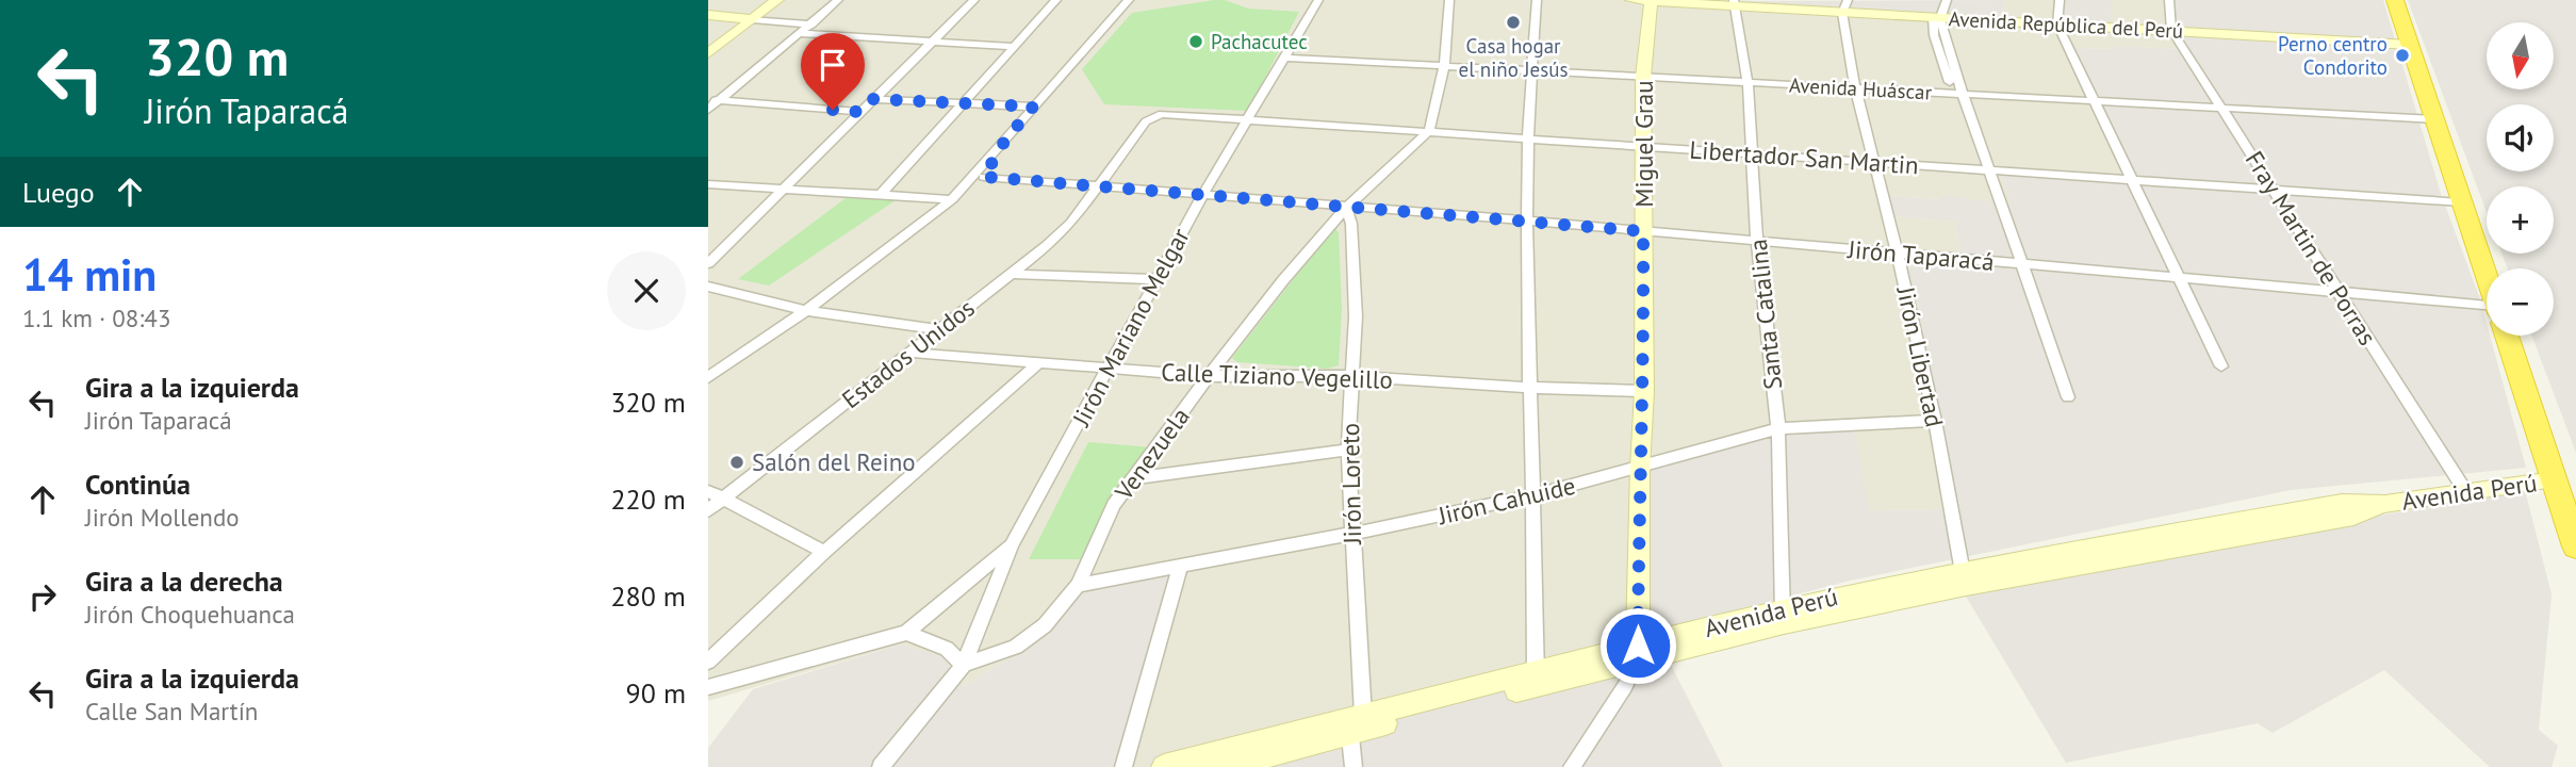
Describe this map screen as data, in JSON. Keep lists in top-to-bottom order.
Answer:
{
  "streets": {
    "street": [
      "Avenida República del Perú",
      "Avenida Huáscar",
      "Miguel Grau",
      "Libertador San Martin",
      "Fray Martin de Porras",
      "Jirón Taparacá",
      "Santa Catalina",
      "Jirón Mariano Melgar",
      "Estados Unidos",
      "Jirón Libertad",
      "Calle Tiziano Vegelillo",
      "Venezuela",
      "Jirón Loreto",
      "Avenida Perú",
      "Jirón Cahuide"
    ]
  },
  "crossings": [
    ["Avenida República del Perú", "Miguel Grau"],
    ["Avenida República del Perú", "Fray Martin de Porras"],
    ["Avenida República del Perú", "Santa Catalina"],
    ["Avenida República del Perú", "Jirón Libertad"],
    ["Avenida Huáscar", "Miguel Grau"],
    ["Avenida Huáscar", "Fray Martin de Porras"],
    ["Avenida Huáscar", "Santa Catalina"],
    ["Avenida Huáscar", "Jirón Mariano Melgar"],
    ["Avenida Huáscar", "Jirón Libertad"],
    ["Miguel Grau", "Libertador San Martin"],
    ["Miguel Grau", "Jirón Taparacá"],
    ["Miguel Grau", "Calle Tiziano Vegelillo"],
    ["Miguel Grau", "Avenida Perú"],
    ["Miguel Grau", "Jirón Cahuide"],
    ["Libertador San Martin", "Fray Martin de Porras"],
    ["Libertador San Martin", "Santa Catalina"],
    ["Libertador San Martin", "Jirón Mariano Melgar"],
    ["Libertador San Martin", "Estados Unidos"],
    ["Libertador San Martin", "Jirón Libertad"],
    ["Libertador San Martin", "Venezuela"],
    ["Fray Martin de Porras", "Jirón Taparacá"],
    ["Fray Martin de Porras", "Avenida Perú"],
    ["Jirón Taparacá", "Santa Catalina"],
    ["Jirón Taparacá", "Jirón Mariano Melgar"],
    ["Jirón Taparacá", "Estados Unidos"],
    ["Jirón Taparacá", "Jirón Libertad"],
    ["Jirón Taparacá", "Venezuela"],
    ["Jirón Taparacá", "Jirón Loreto"],
    ["Santa Catalina", "Avenida Perú"],
    ["Santa Catalina", "Jirón Cahuide"],
    ["Jirón Mariano Melgar", "Calle Tiziano Vegelillo"],
    ["Jirón Mariano Melgar", "Venezuela"],
    ["Estados Unidos", "Calle Tiziano Vegelillo"],
    ["Jirón Libertad", "Avenida Perú"],
    ["Jirón Libertad", "Jirón Cahuide"],
    ["Calle Tiziano Vegelillo", "Venezuela"],
    ["Calle Tiziano Vegelillo", "Jirón Loreto"],
    ["Venezuela", "Jirón Loreto"],
    ["Venezuela", "Jirón Cahuide"],
    ["Jirón Loreto", "Avenida Perú"],
    ["Jirón Loreto", "Jirón Cahuide"]
  ],
  "places": [
    "Casa hogar el niño Jesús",
    "Pachacutec",
    "Perno centro Condorito",
    "Salón del Reino"
  ],
  "north": "bottom",
  "page": {
    "turn": ["320 m", "Jirón Taparacá"],
    "map_buttons": ["+", "−"],
    "then": "Luego",
    "heading": ["14 min", "1.1 km · 08:43"],
    "list": [
      {
        "name": "Gira a la izquierda",
        "note": "Jirón Taparacá",
        "value": "320 m"
      },
      {
        "name": "Continúa",
        "note": "Jirón Mollendo",
        "value": "220 m"
      },
      {
        "name": "Gira a la derecha",
        "note": "Jirón Choquehuanca",
        "value": "280 m"
      },
      {
        "name": "Gira a la izquierda",
        "note": "Calle San Martín",
        "value": "90 m"
      }
    ]
  }
}
